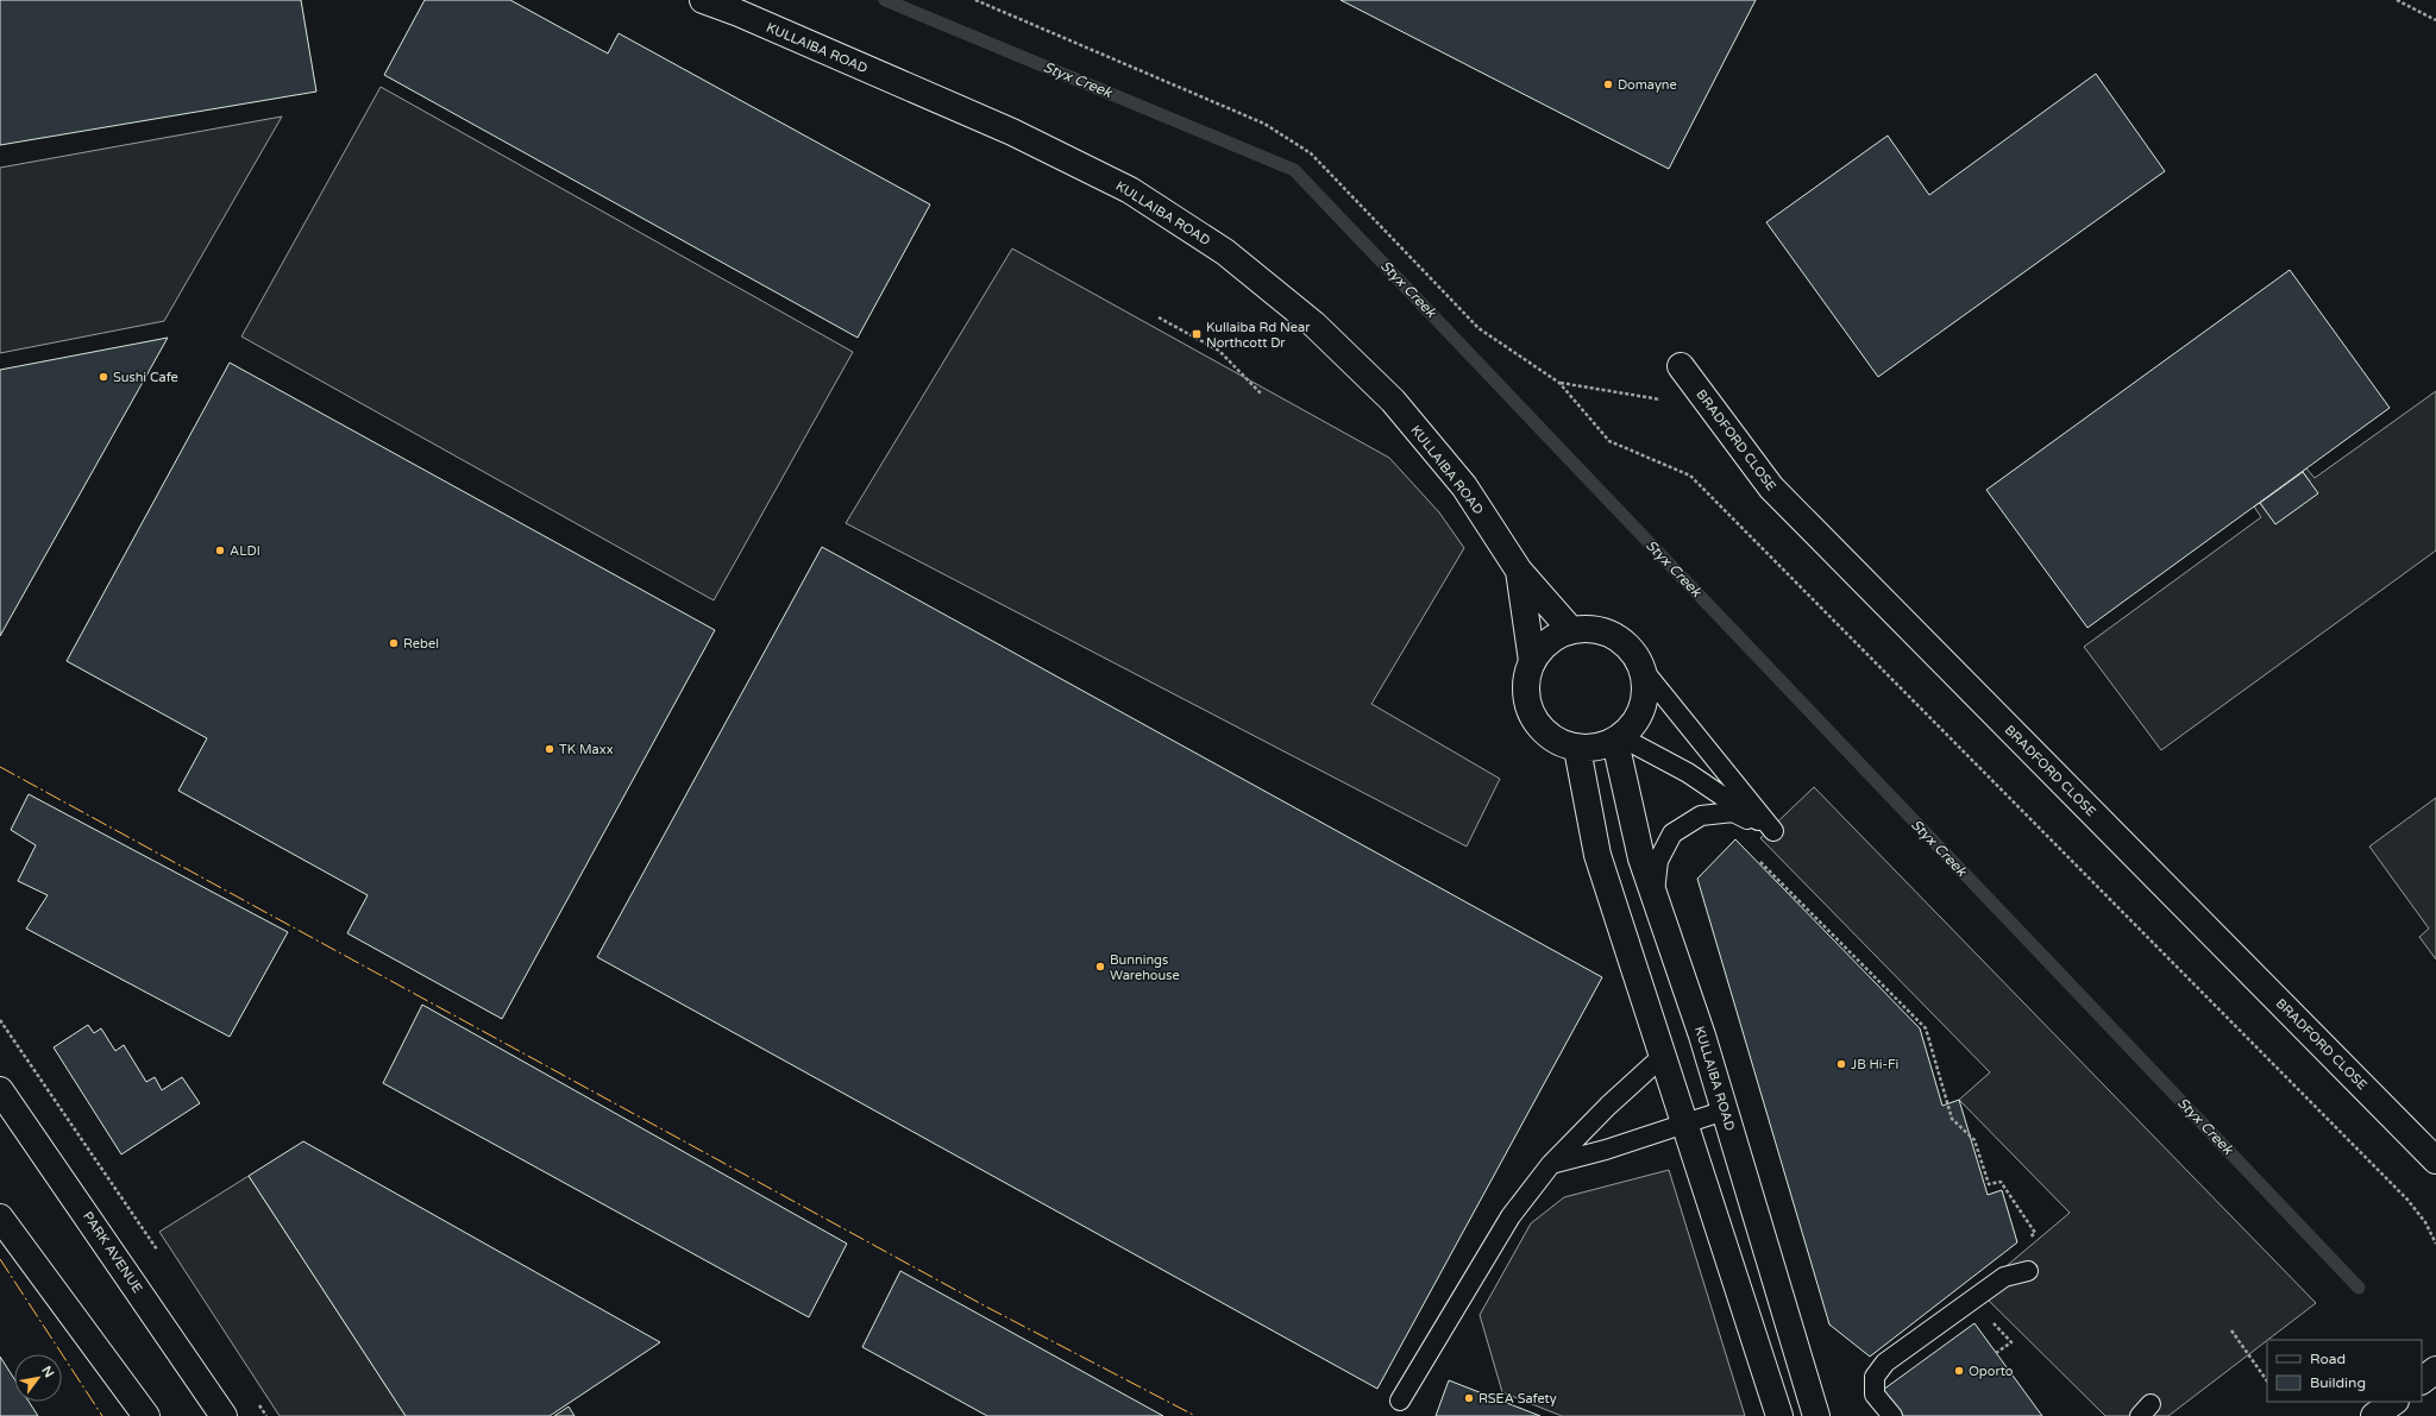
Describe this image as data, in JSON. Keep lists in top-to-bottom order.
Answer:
{
  "streets": {
    "street": ["KULLAIBA ROAD", "BRADFORD CLOSE", "PARK AVENUE"]
  },
  "water": ["Styx Creek"],
  "places": {
    "other": [
      "Domayne",
      "Sushi Cafe",
      "ALDI",
      "Rebel",
      "TK Maxx",
      "Bunnings Warehouse",
      "JB Hi-Fi",
      "Oporto",
      "RSEA Safety"
    ],
    "transit": ["Kullaiba Rd Near Northcott Dr"]
  },
  "legend": ["Road", "Building"],
  "north": "top right"
}
